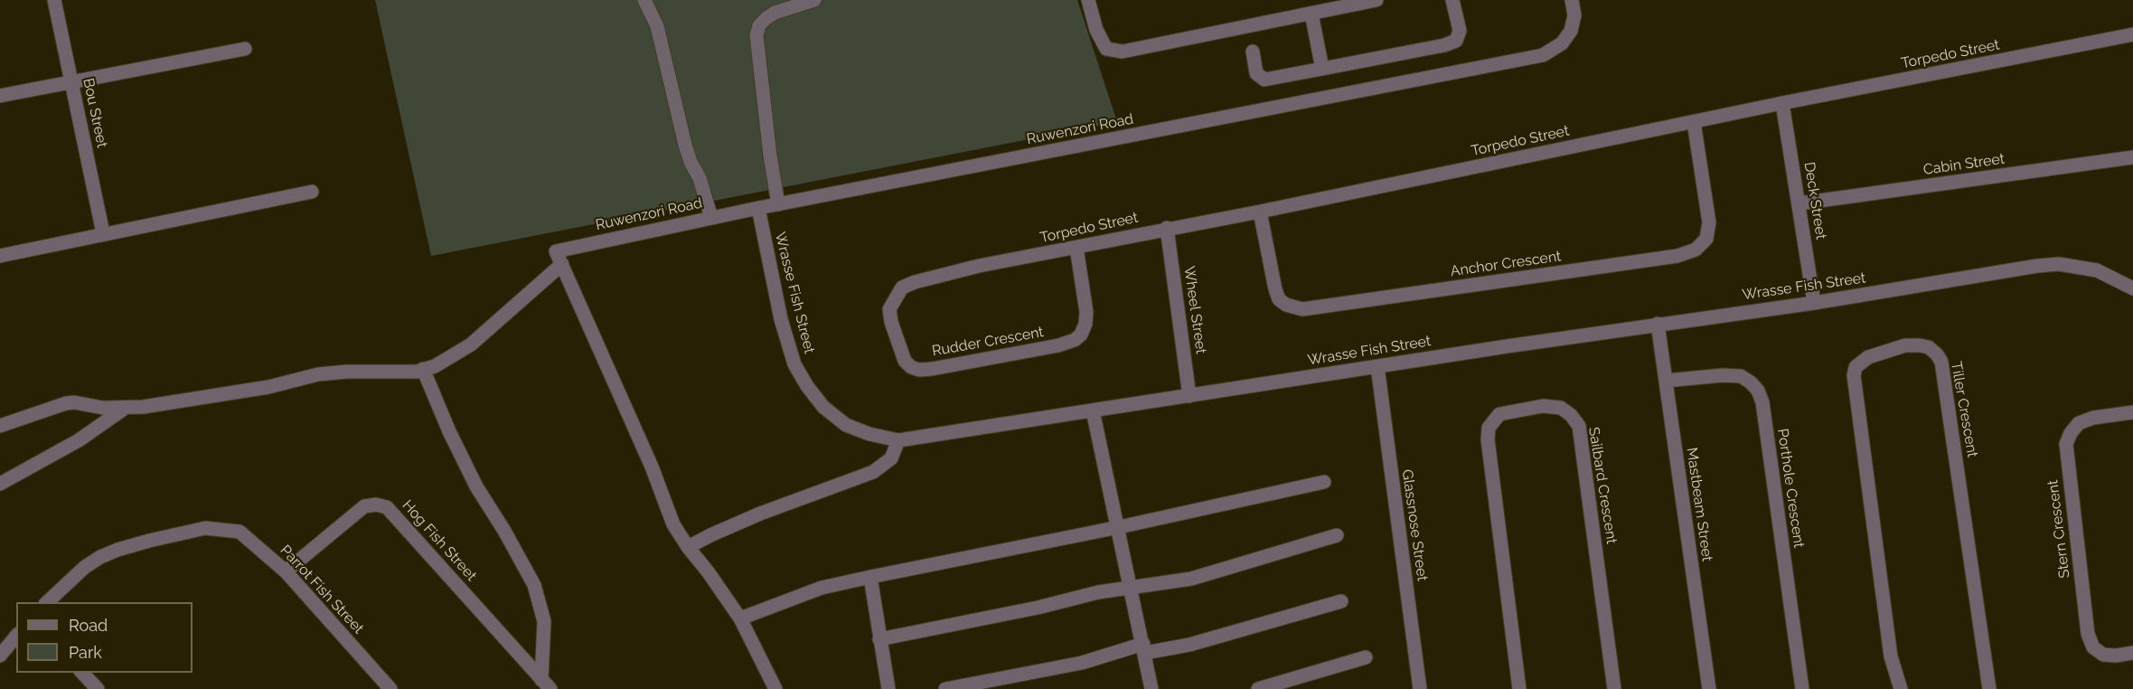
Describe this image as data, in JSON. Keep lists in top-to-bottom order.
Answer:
{
  "streets": {
    "street": [
      "Torpedo Street",
      "Bou Street",
      "Ruwenzori Road",
      "Cabin Street",
      "Deck Street",
      "Anchor Crescent",
      "Wrasse Fish Street",
      "Wheel Street",
      "Rudder Crescent",
      "Tiller Crescent",
      "Sailbard Crescent",
      "Porthole Crescent",
      "Mastbeam Street",
      "Glassnose Street",
      "Stern Crescent",
      "Hog Fish Street",
      "Parrot Fish Street"
    ]
  },
  "crossings": [
    ["Torpedo Street", "Deck Street"],
    ["Torpedo Street", "Anchor Crescent"],
    ["Torpedo Street", "Wheel Street"],
    ["Torpedo Street", "Rudder Crescent"],
    ["Ruwenzori Road", "Wrasse Fish Street"],
    ["Cabin Street", "Deck Street"],
    ["Deck Street", "Wrasse Fish Street"],
    ["Wrasse Fish Street", "Wheel Street"],
    ["Wrasse Fish Street", "Mastbeam Street"],
    ["Wrasse Fish Street", "Glassnose Street"],
    ["Porthole Crescent", "Mastbeam Street"],
    ["Hog Fish Street", "Parrot Fish Street"]
  ],
  "legend": ["Road", "Park"]
}
